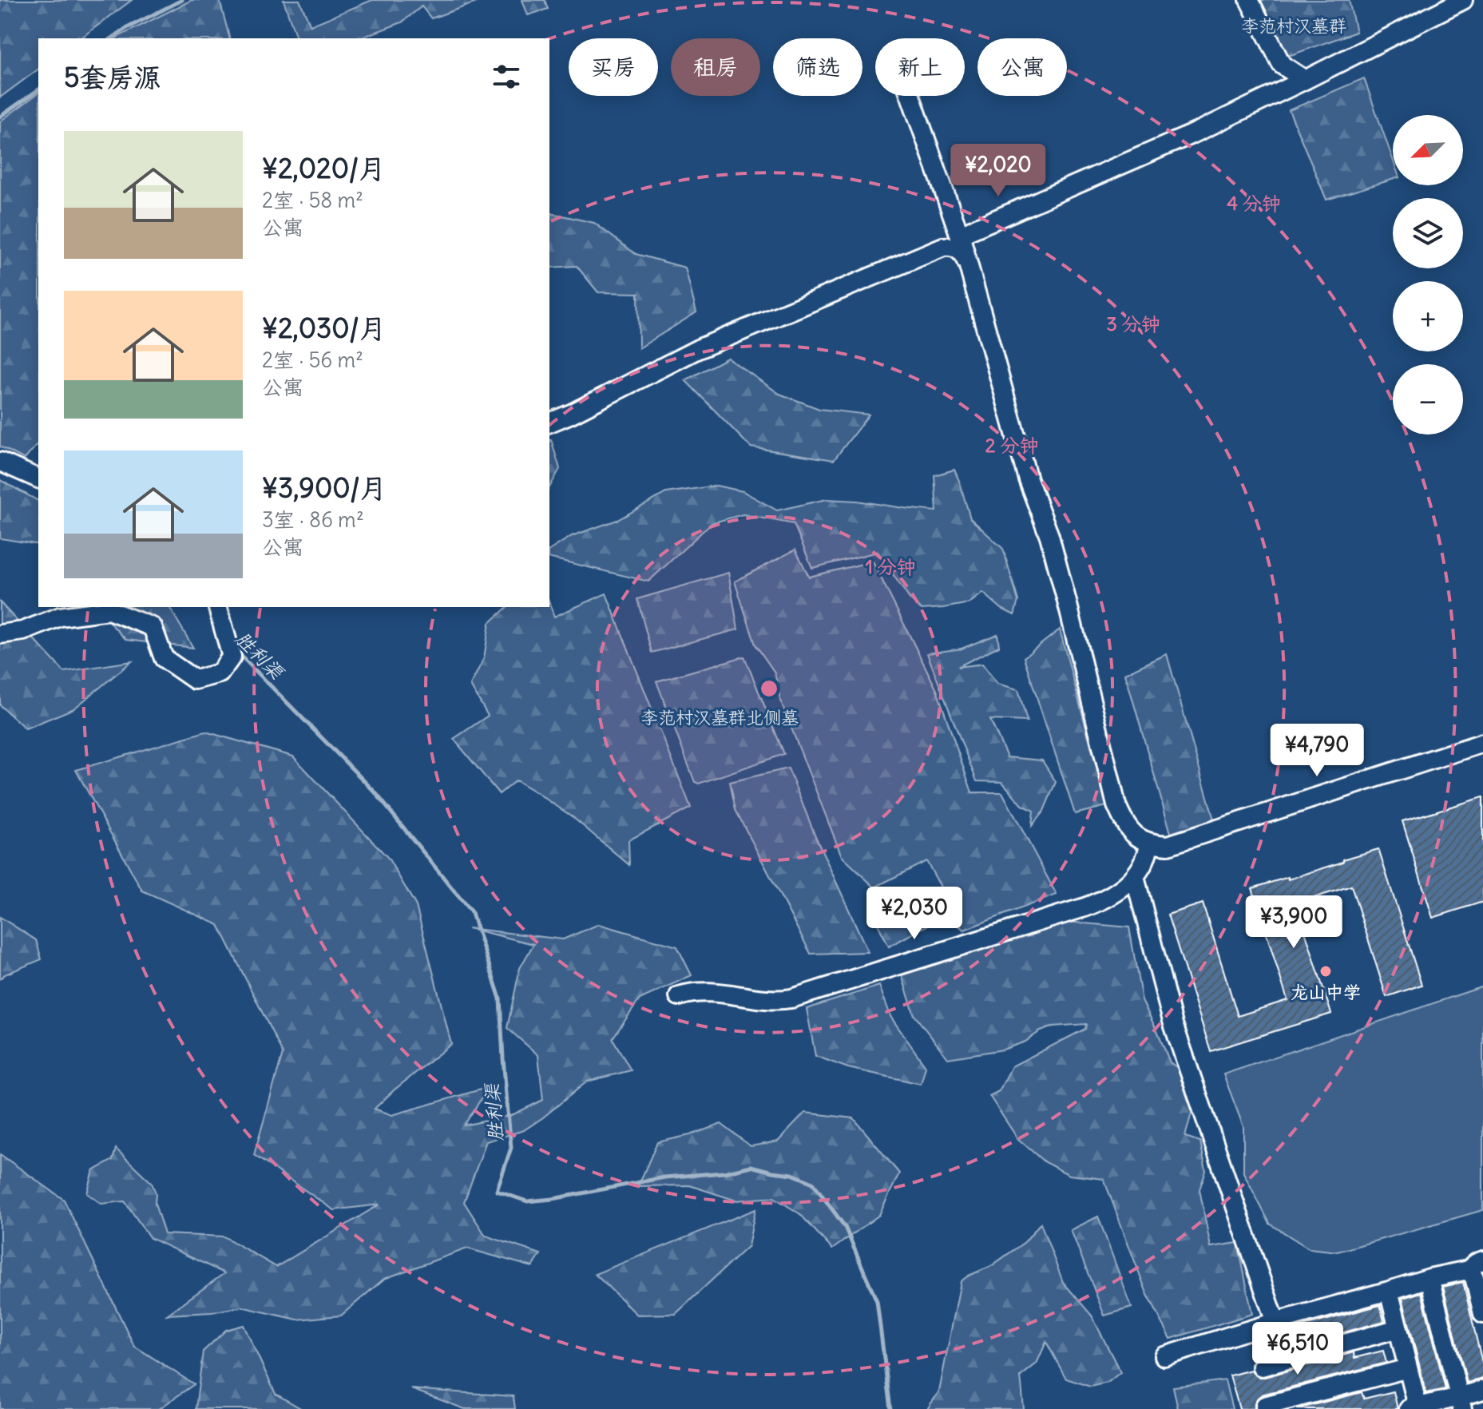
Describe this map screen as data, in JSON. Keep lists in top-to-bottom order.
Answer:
{
  "water": ["胜利渠"],
  "parks": ["李范村汉墓群", "李范村汉墓群北侧墓"],
  "places": ["龙山中学"],
  "north": "bottom left",
  "page": {
    "chip": [
      "买房",
      "租房",
      "筛选",
      "新上",
      "公寓"
    ],
    "heading": "5套房源",
    "map_buttons": ["+", "−"],
    "list": [
      {
        "name": "¥2,020/月",
        "note": "2室 · 58 m² · 公寓"
      },
      {
        "name": "¥2,030/月",
        "note": "2室 · 56 m² · 公寓"
      },
      {
        "name": "¥3,900/月",
        "note": "3室 · 86 m² · 公寓"
      }
    ],
    "price": [
      "¥2,020",
      "¥4,790",
      "¥2,030",
      "¥3,900",
      "¥6,510"
    ]
  },
  "rings": [
    "4 分钟",
    "3 分钟",
    "2 分钟",
    "1 分钟"
  ]
}
